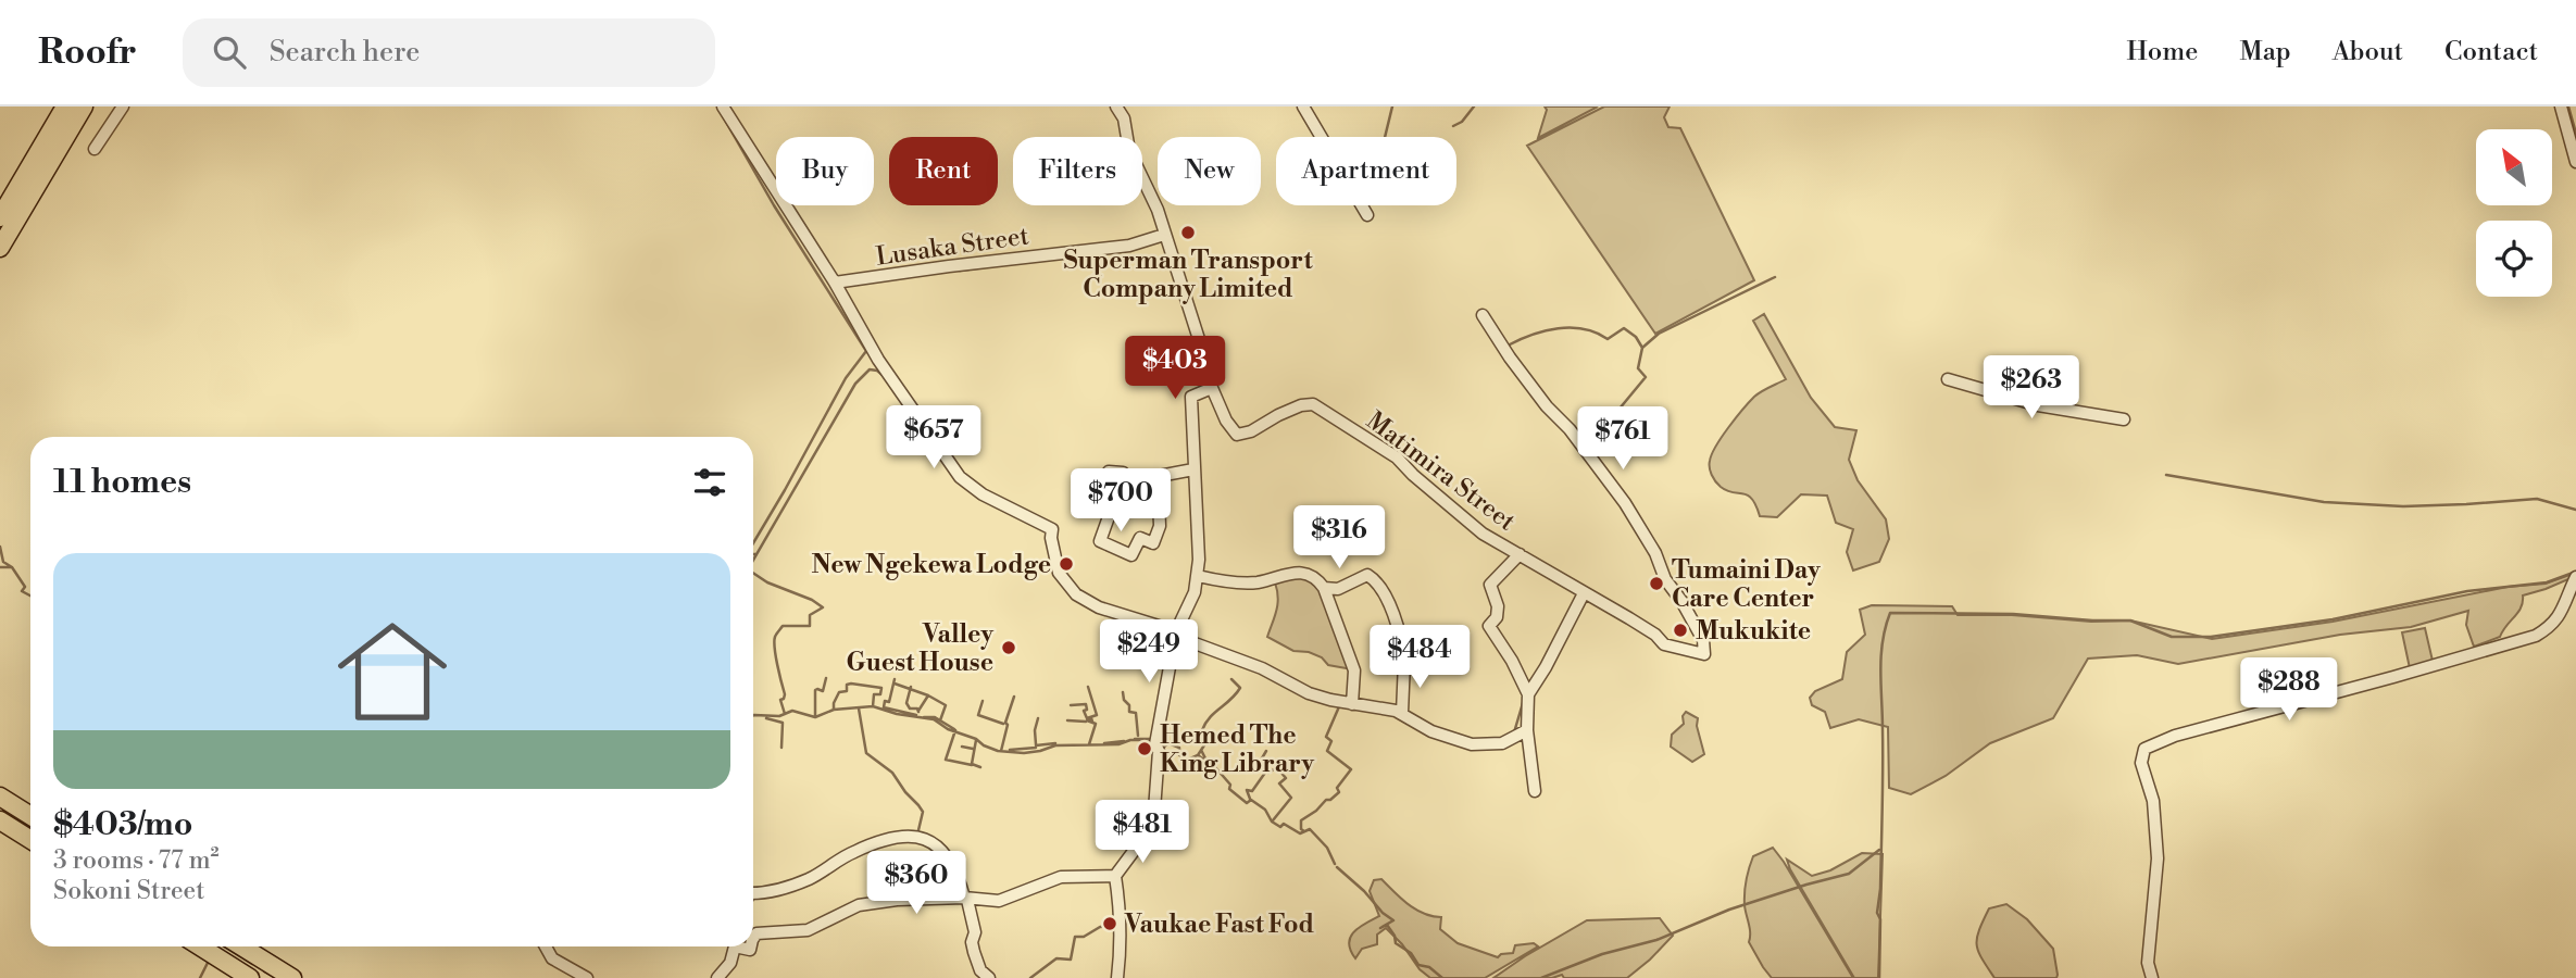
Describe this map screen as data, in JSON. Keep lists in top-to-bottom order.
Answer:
{
  "streets": {
    "street": ["Lusaka Street", "Matimira Street"]
  },
  "places": [
    "Superman Transport Company Limited",
    "New Ngekewa Lodge",
    "Tumaini Day Care Center",
    "Mukukite",
    "Valley Guest House",
    "Hemed The King Library",
    "Vaukae Fast Fod"
  ],
  "north": "top left",
  "page": {
    "header": "Roofr",
    "search": "Search here",
    "nav": [
      "Home",
      "Map",
      "About",
      "Contact"
    ],
    "chip": [
      "Buy",
      "Rent",
      "Filters",
      "New",
      "Apartment"
    ],
    "price": [
      "$403",
      "$263",
      "$657",
      "$761",
      "$700",
      "$316",
      "$249",
      "$484",
      "$288",
      "$481",
      "$360"
    ],
    "heading": "11 homes",
    "list": [
      {
        "name": "$403/mo",
        "note": "3 rooms · 77 m² · Sokoni Street"
      }
    ]
  }
}
